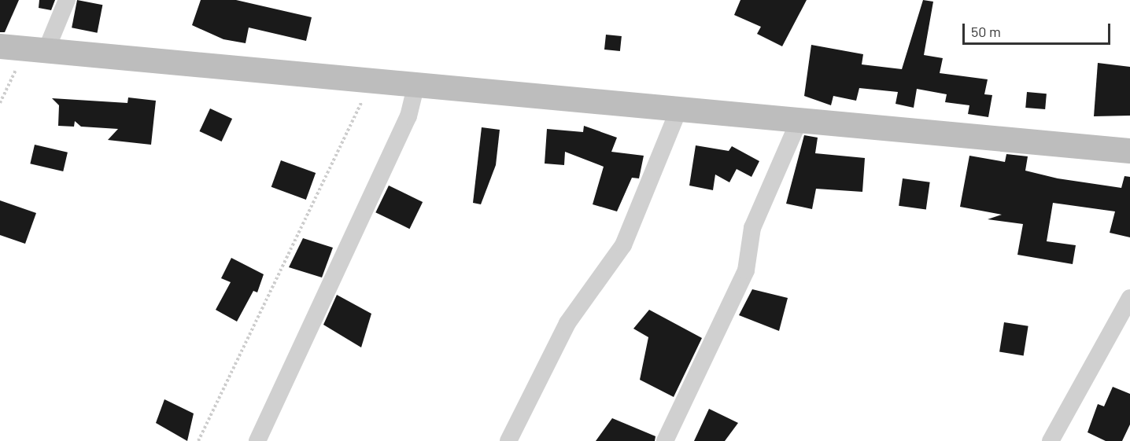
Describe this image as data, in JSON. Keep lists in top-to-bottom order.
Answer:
{
  "scale_bar": "50 m"
}
